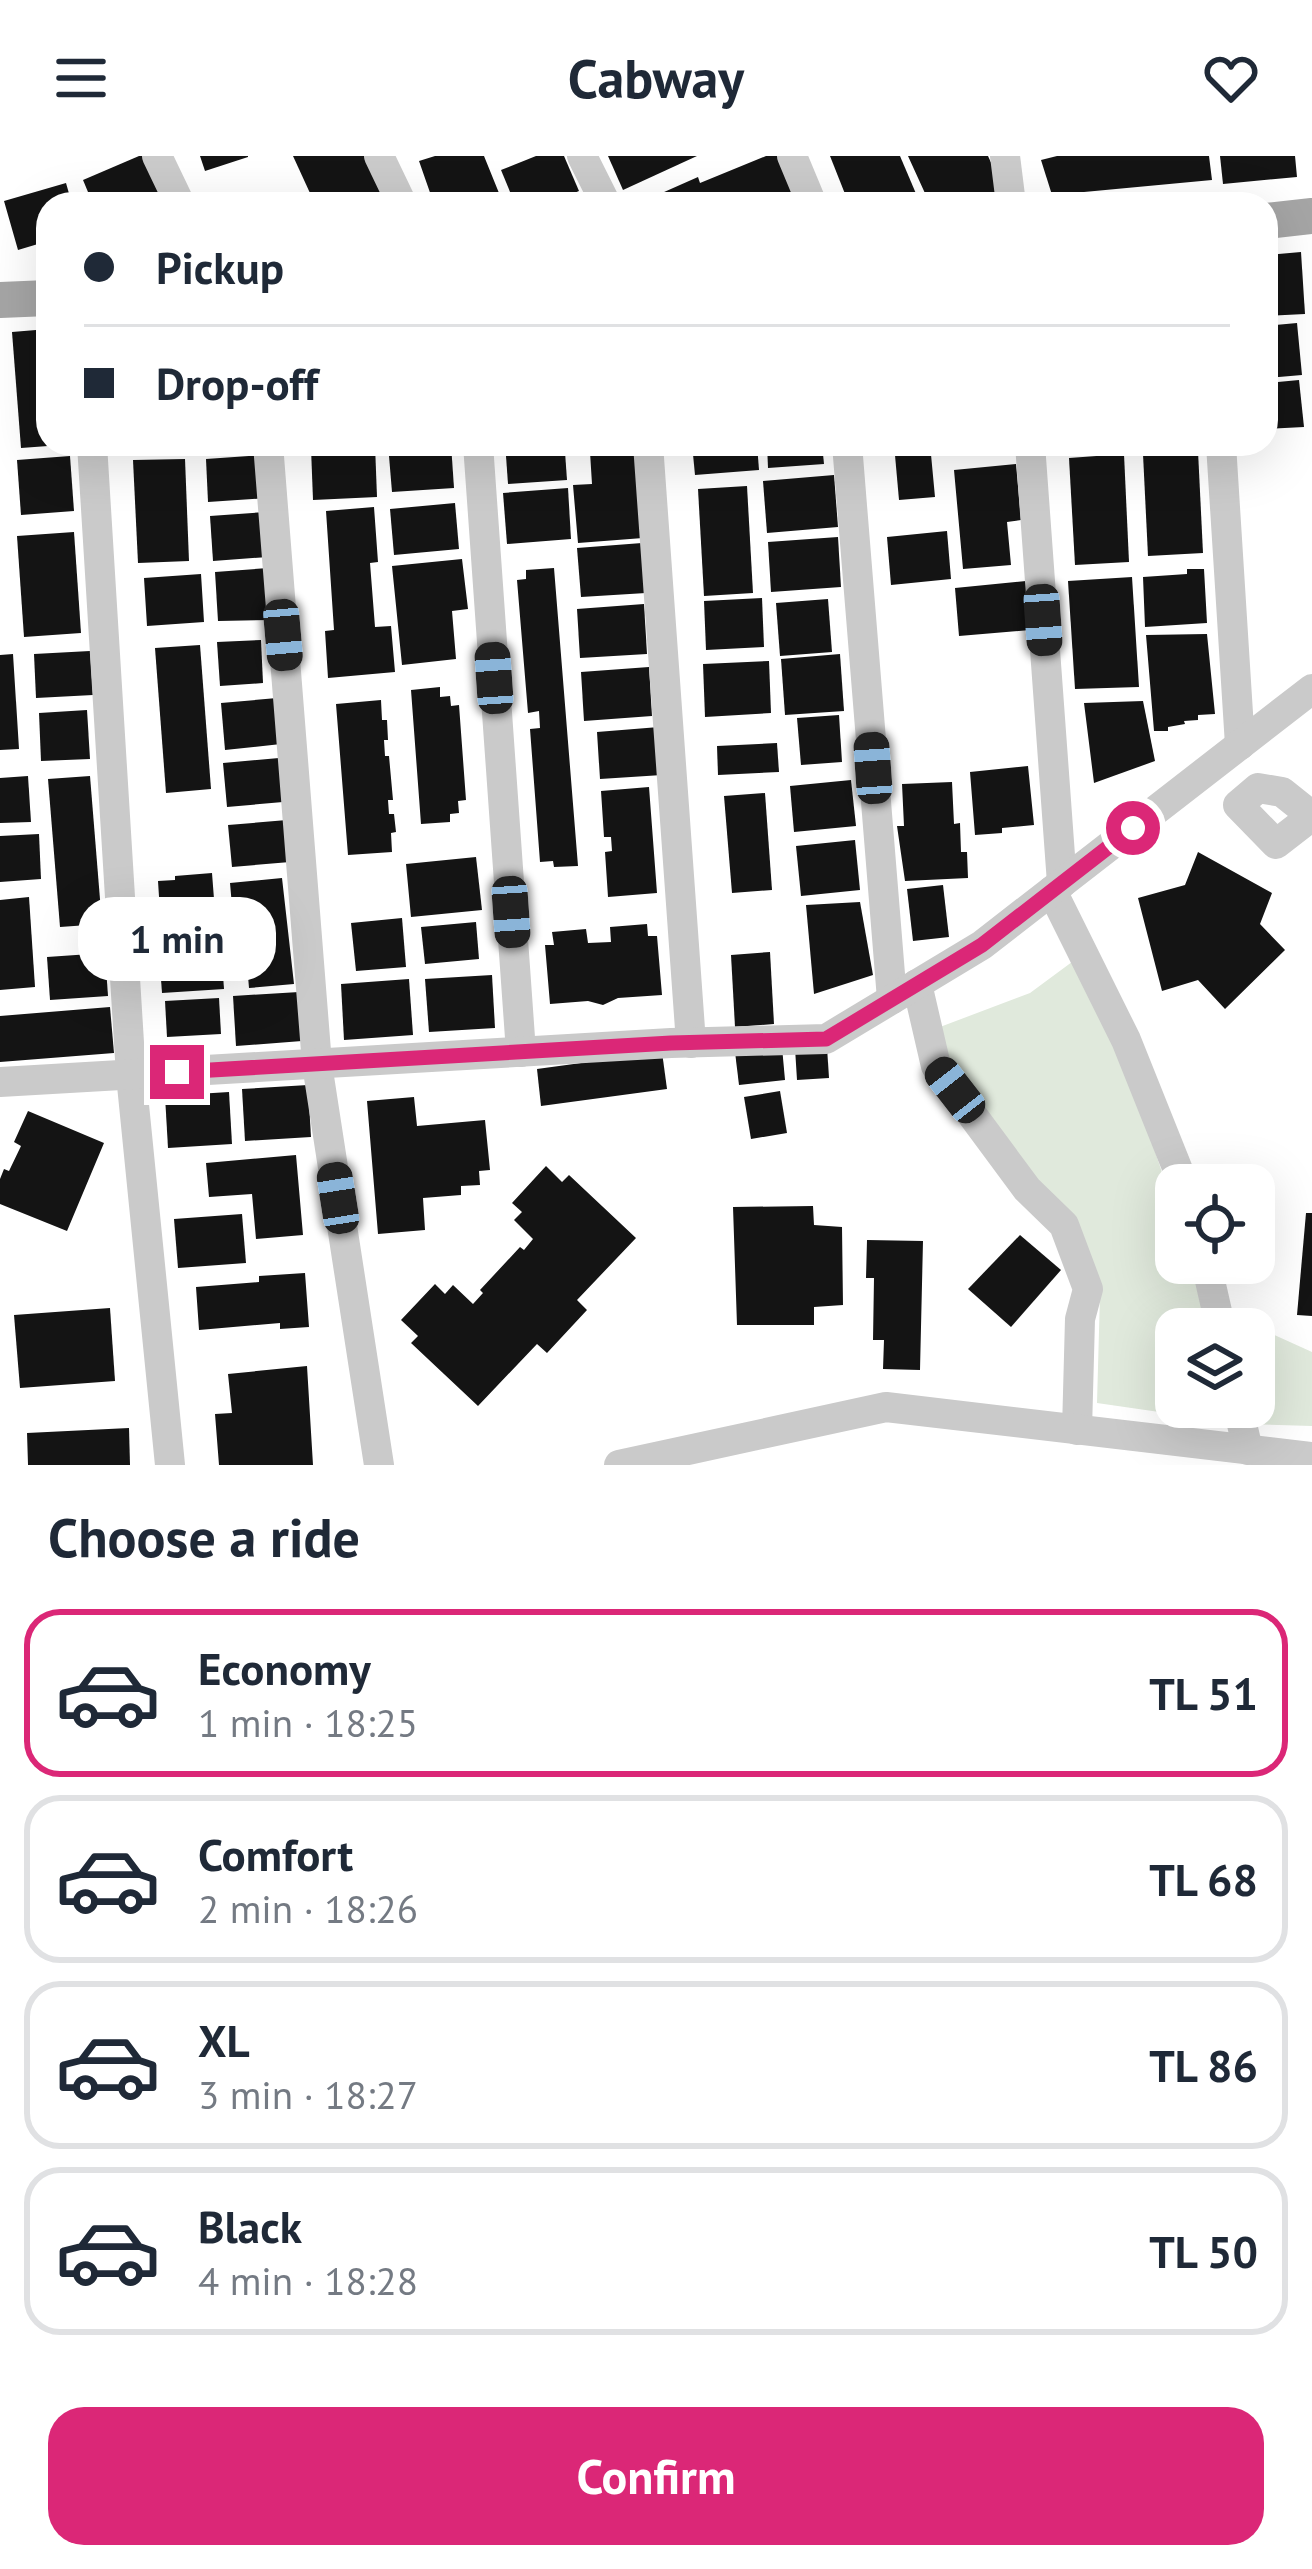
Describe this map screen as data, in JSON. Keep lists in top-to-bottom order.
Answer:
{
  "page": {
    "header": "Cabway",
    "banner": ["Pickup", "Drop-off"],
    "bubble": "1 min",
    "heading": "Choose a ride",
    "list": [
      {
        "name": "Economy",
        "note": "1 min · 18:25",
        "value": "TL 51"
      },
      {
        "name": "Comfort",
        "note": "2 min · 18:26",
        "value": "TL 68"
      },
      {
        "name": "XL",
        "note": "3 min · 18:27",
        "value": "TL 86"
      },
      {
        "name": "Black",
        "note": "4 min · 18:28",
        "value": "TL 50"
      }
    ],
    "buttons": "Confirm"
  }
}
